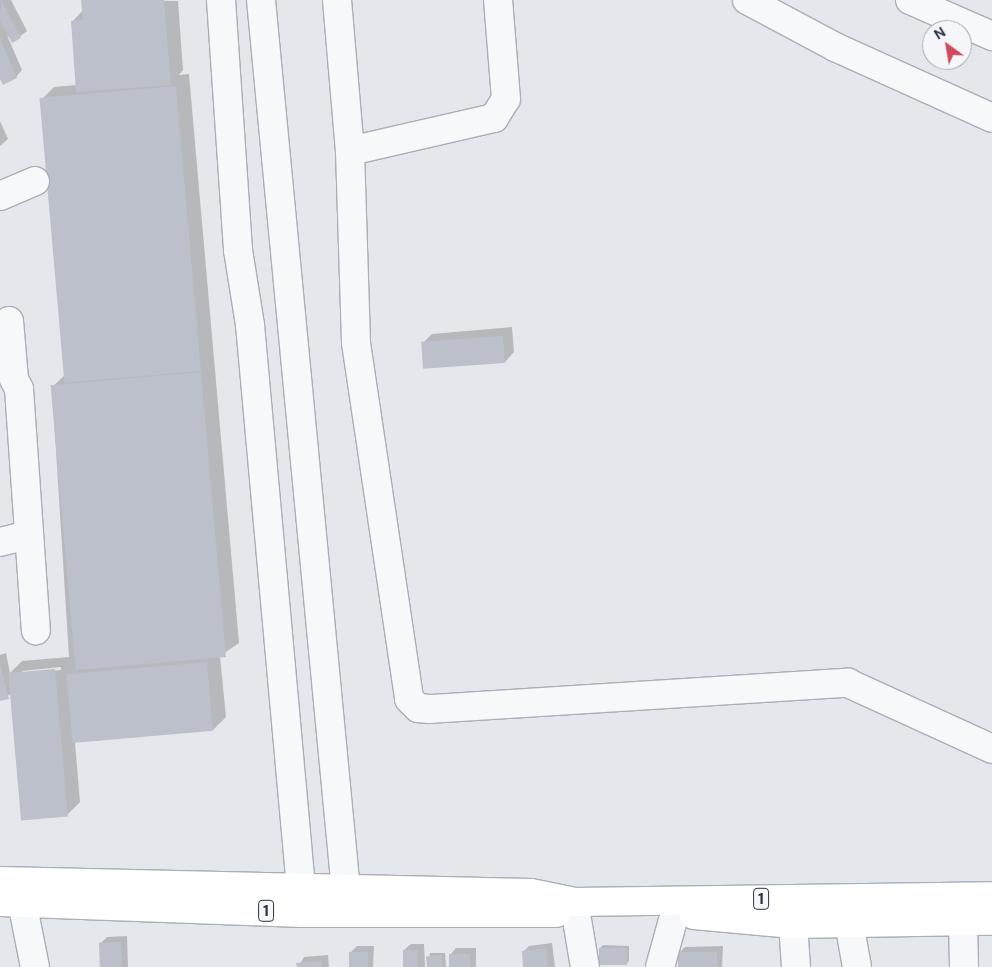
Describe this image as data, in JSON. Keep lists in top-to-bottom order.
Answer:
{
  "streets": {
    "highway": ["1"]
  },
  "north": "top left"
}
